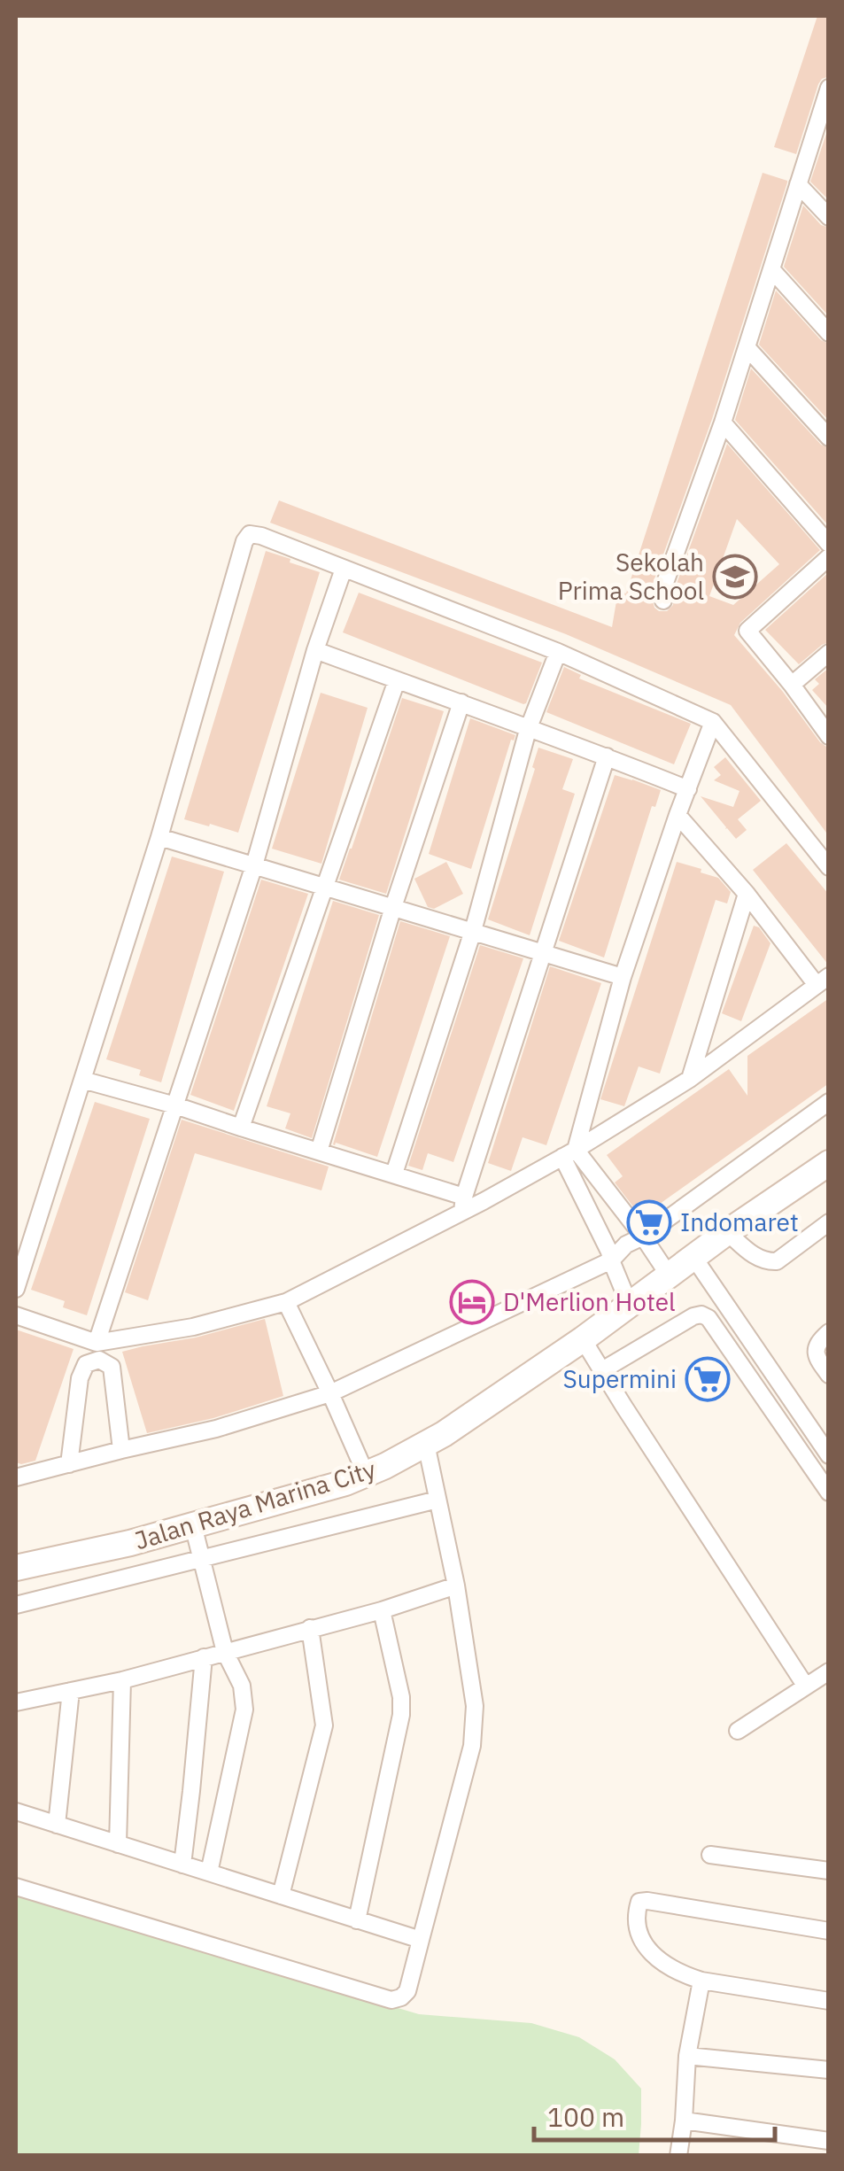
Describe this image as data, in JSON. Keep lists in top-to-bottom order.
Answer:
{
  "streets": {
    "main road": ["Jalan Raya Marina City"]
  },
  "places": {
    "school or university": ["Sekolah Prima School"],
    "supermarket": ["Indomaret", "Supermini"],
    "hotel": ["D'Merlion Hotel"]
  },
  "scale_bar": "100 m"
}
